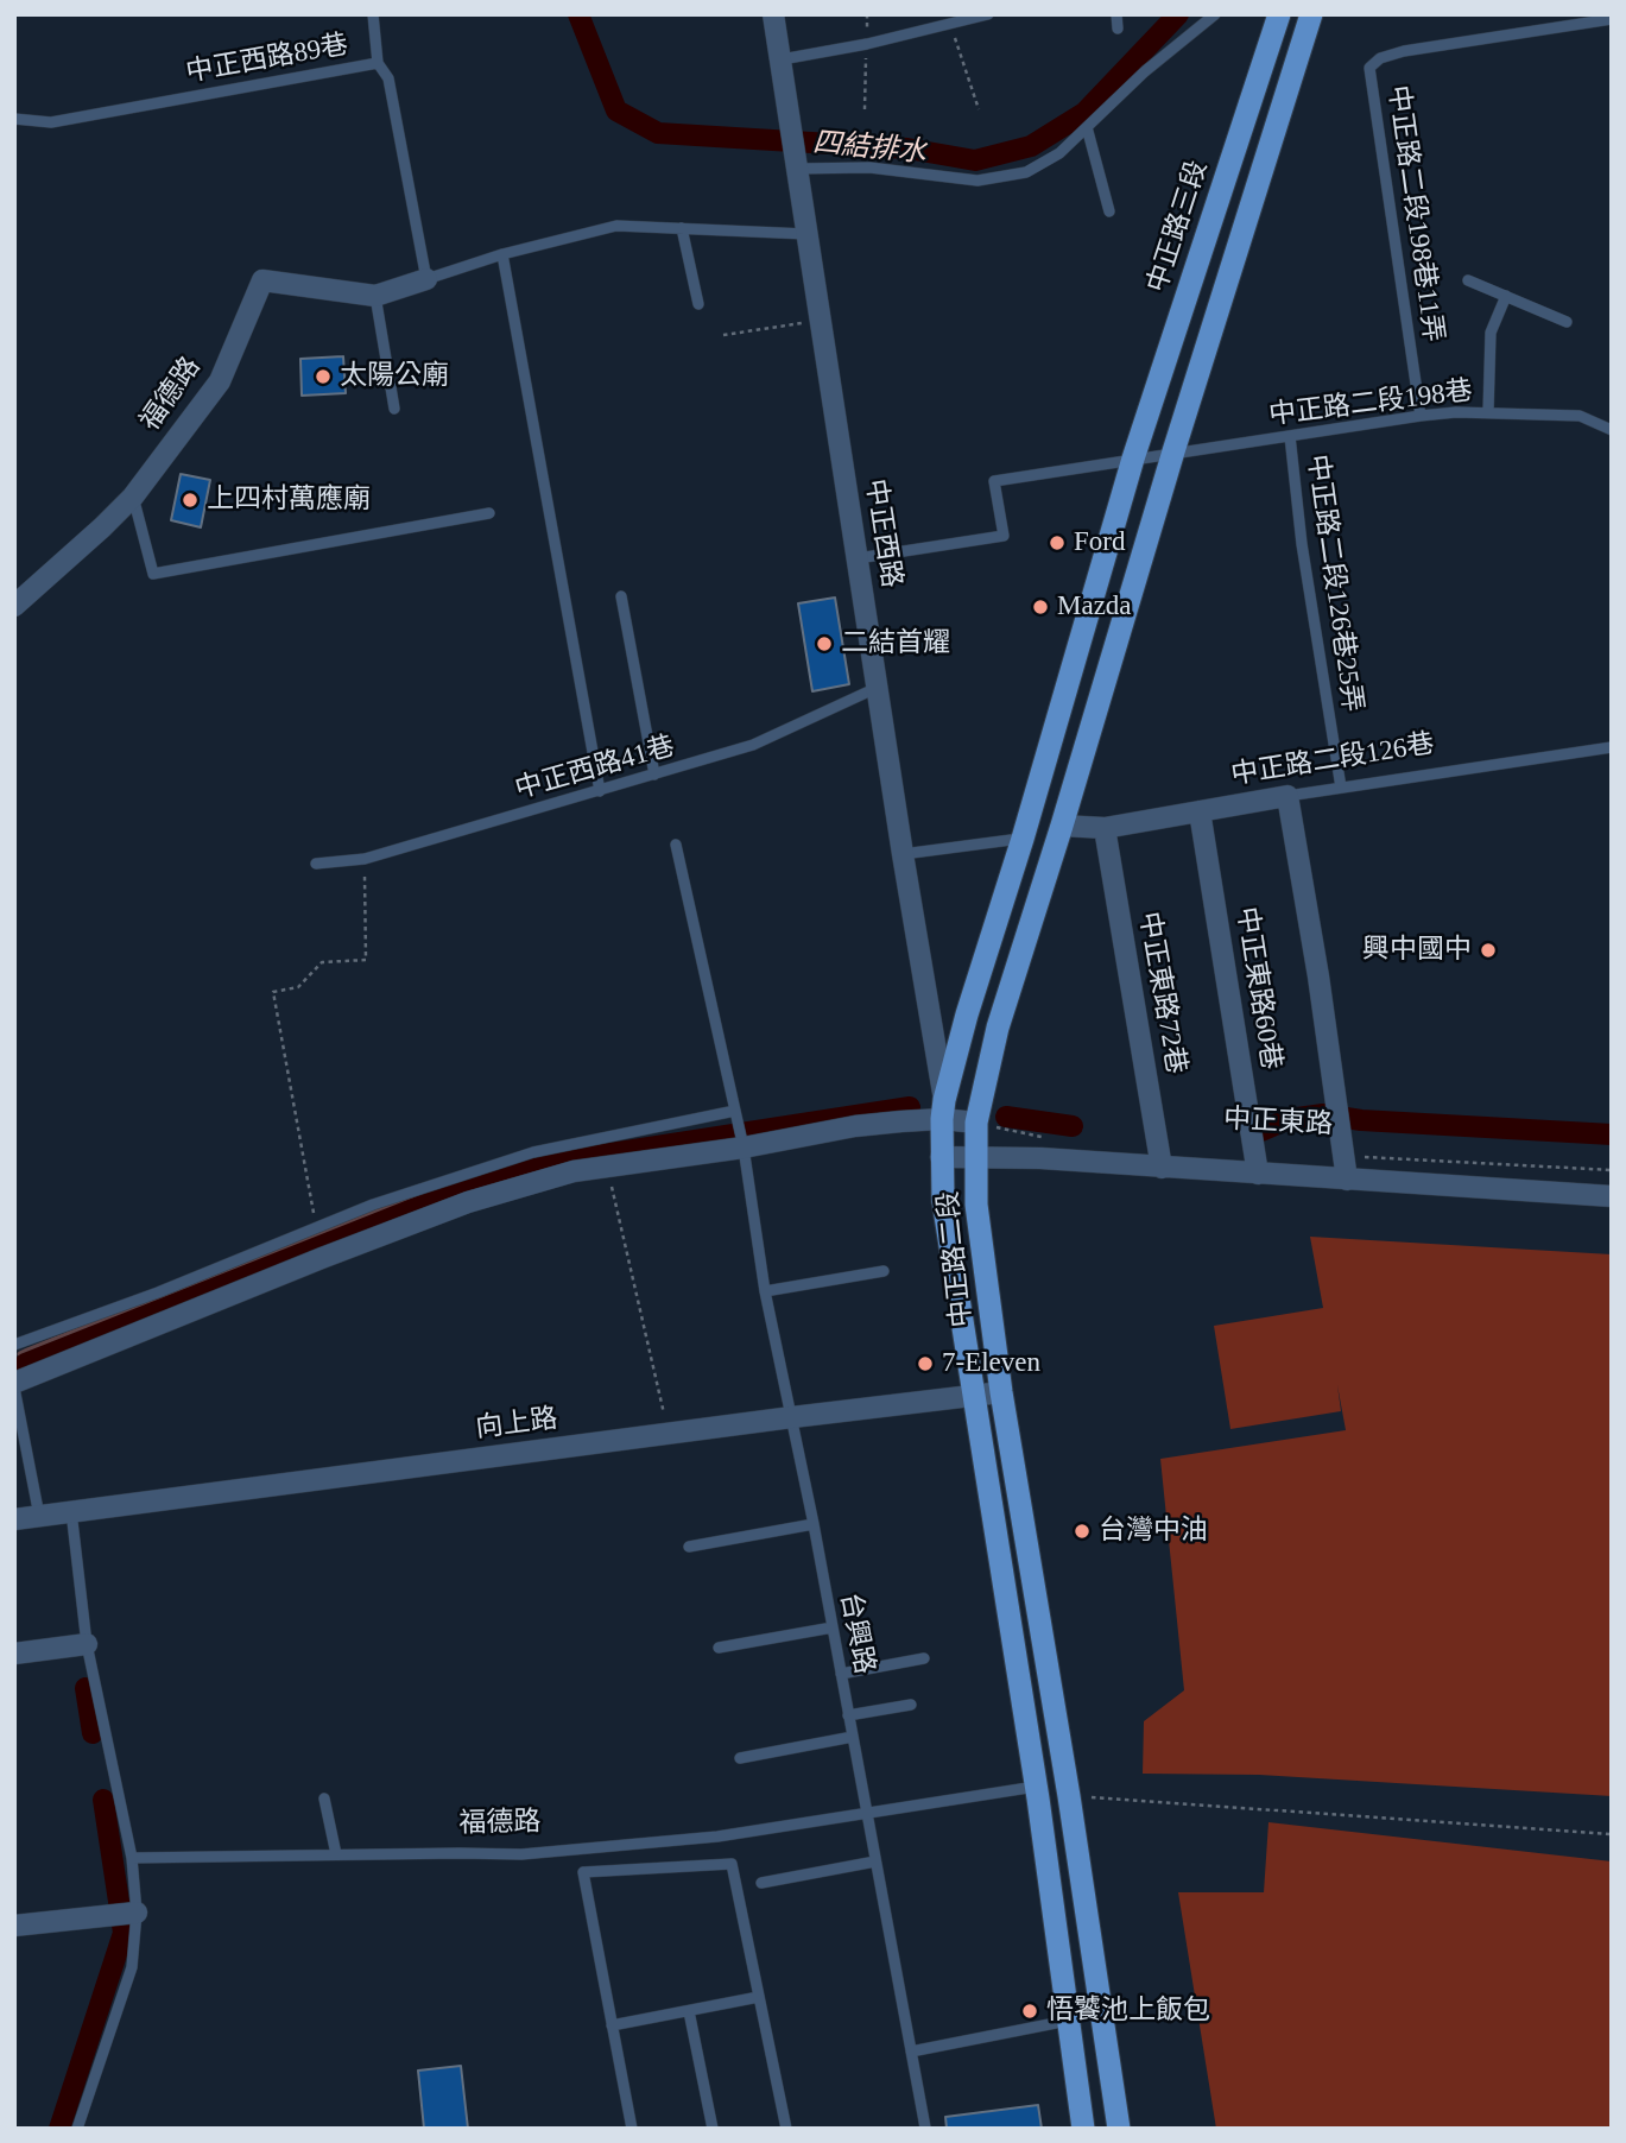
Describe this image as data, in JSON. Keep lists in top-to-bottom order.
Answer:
{
  "streets": {
    "main road": ["中正路三段", "中正路二段"],
    "street": [
      "福德路",
      "中正西路",
      "中正路二段126巷",
      "中正東路60巷",
      "中正東路72巷",
      "中正東路",
      "向上路"
    ],
    "lane": [
      "中正西路89巷",
      "中正路二段198巷11弄",
      "中正路二段198巷",
      "中正路二段126巷25弄",
      "中正西路41巷",
      "台興路"
    ]
  },
  "crossings": [
    ["中正西路89巷", "福德路"],
    ["中正路二段198巷11弄", "中正路二段198巷"],
    ["中正路三段", "中正路二段198巷"],
    ["中正路三段", "中正路二段"],
    ["福德路", "中正路二段"],
    ["福德路", "台興路"],
    ["中正路二段198巷", "中正西路"],
    ["中正路二段198巷", "中正路二段126巷25弄"],
    ["中正路二段198巷", "中正路二段"],
    ["中正西路", "中正西路41巷"],
    ["中正西路", "中正路二段"],
    ["中正路二段126巷25弄", "中正路二段126巷"],
    ["中正路二段126巷", "中正東路60巷"],
    ["中正路二段126巷", "中正東路72巷"],
    ["中正路二段126巷", "中正路二段"],
    ["中正東路60巷", "中正東路"],
    ["中正東路72巷", "中正東路"],
    ["中正東路", "中正路二段"],
    ["中正路二段", "向上路"],
    ["向上路", "台興路"]
  ],
  "water": ["四結排水"],
  "places": [
    "太陽公廟",
    "上四村萬應廟",
    "Ford",
    "Mazda",
    "二結首耀",
    "興中國中",
    "7-Eleven",
    "台灣中油",
    "悟饕池上飯包"
  ]
}
